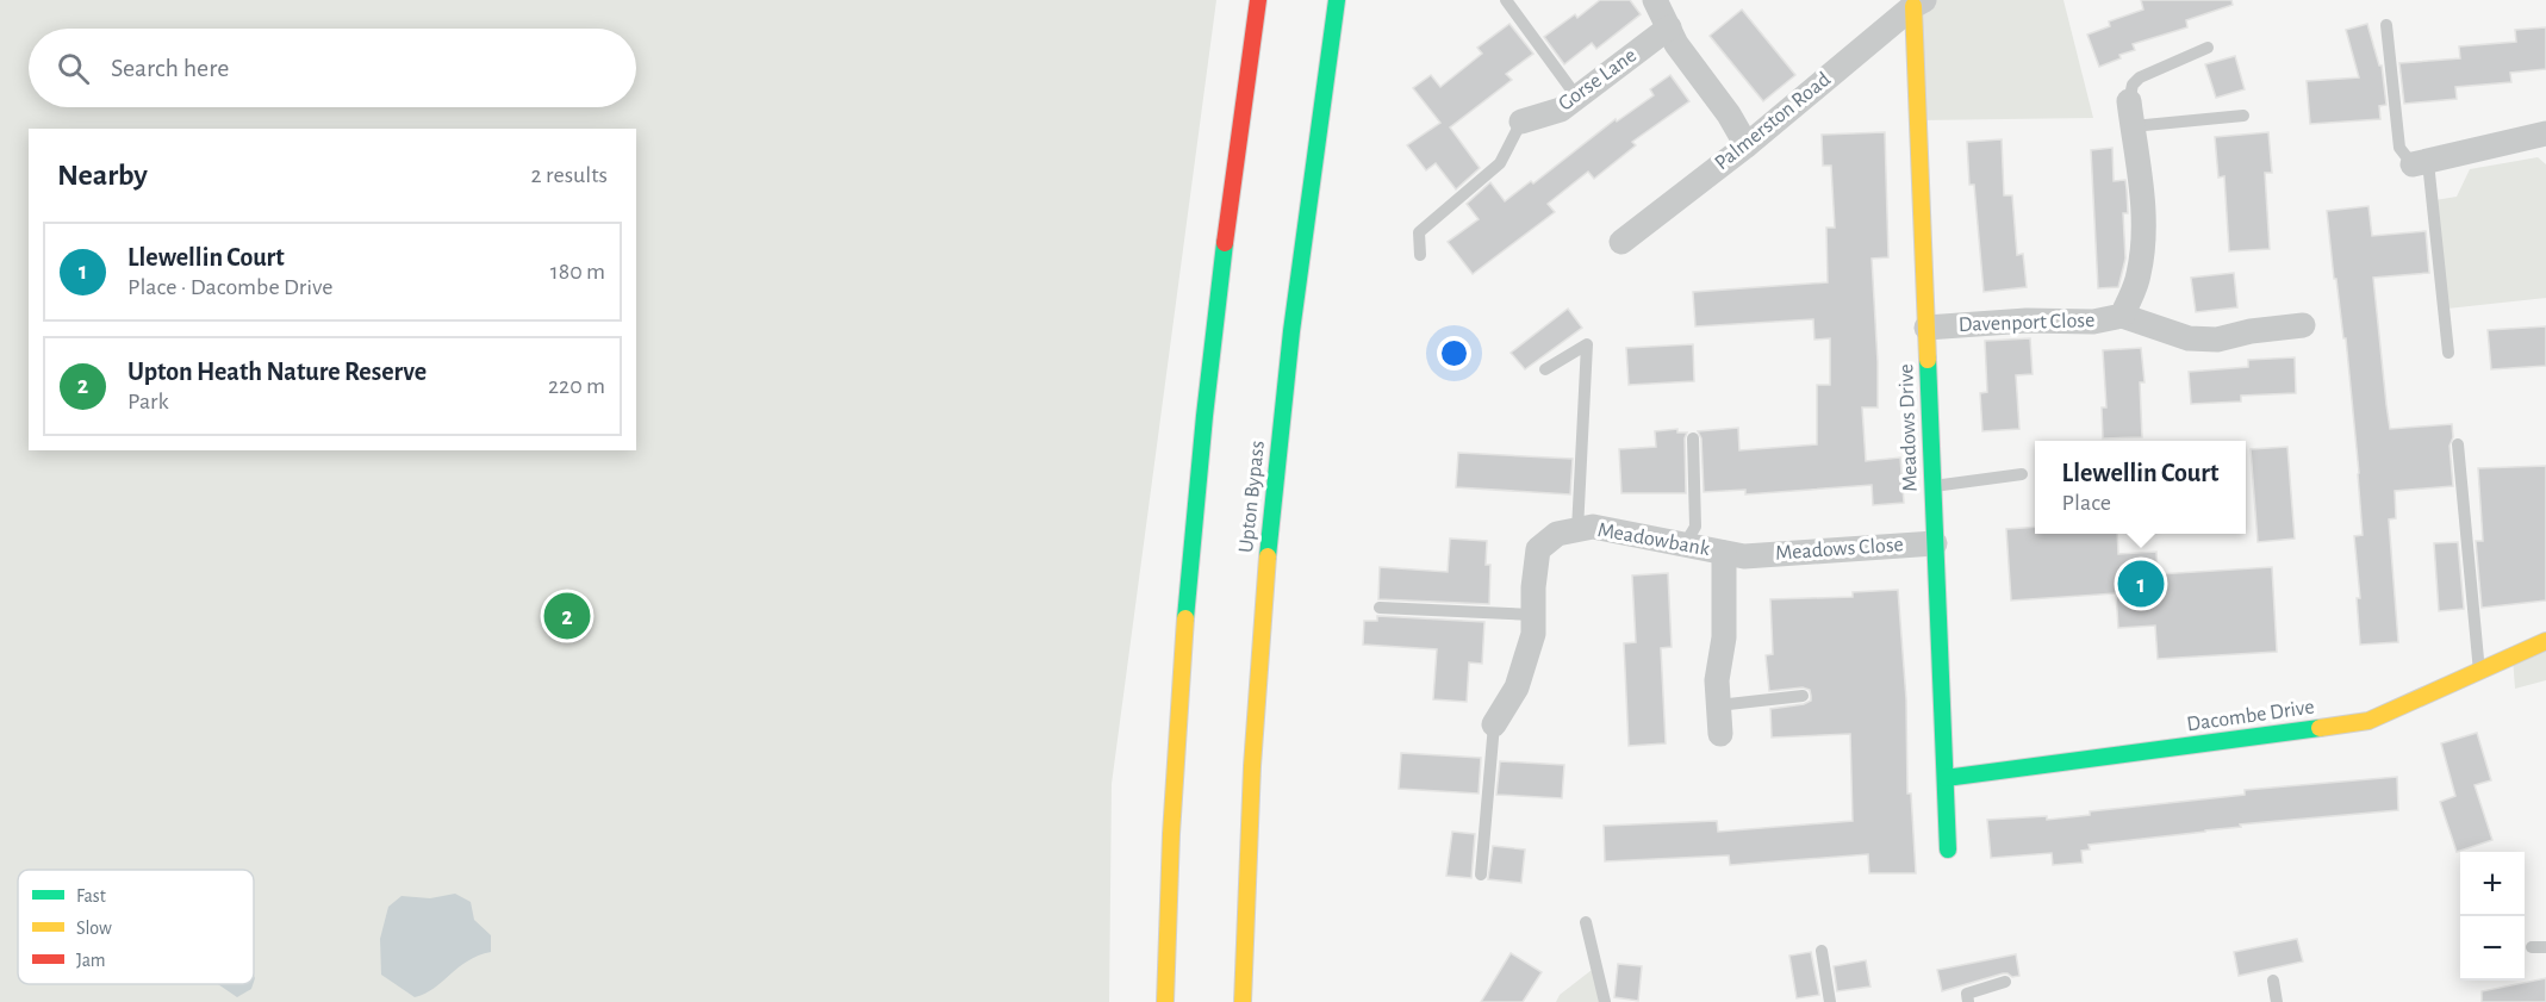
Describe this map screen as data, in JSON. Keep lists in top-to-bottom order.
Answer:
{
  "streets": {
    "main road": ["Meadows Drive", "Upton Bypass", "Dacombe Drive"],
    "street": [
      "Gorse Lane",
      "Palmerston Road",
      "Davenport Close",
      "Meadowbank",
      "Meadows Close"
    ]
  },
  "crossings": [
    ["Palmerston Road", "Meadows Drive"],
    ["Davenport Close", "Meadows Drive"],
    ["Meadows Drive", "Meadows Close"],
    ["Meadows Drive", "Dacombe Drive"],
    ["Meadowbank", "Meadows Close"]
  ],
  "legend": ["Fast", "Slow", "Jam"],
  "page": {
    "search": "Search here",
    "heading": ["Nearby", "2 results"],
    "list": [
      {
        "mark": "1",
        "name": "Llewellin Court",
        "note": "Place · Dacombe Drive",
        "value": "180 m"
      },
      {
        "mark": "2",
        "name": "Upton Heath Nature Reserve",
        "note": "Park",
        "value": "220 m"
      }
    ],
    "popup": ["Llewellin Court", "Place"],
    "pins": ["1", "2"],
    "map_buttons": ["+", "−"]
  }
}
